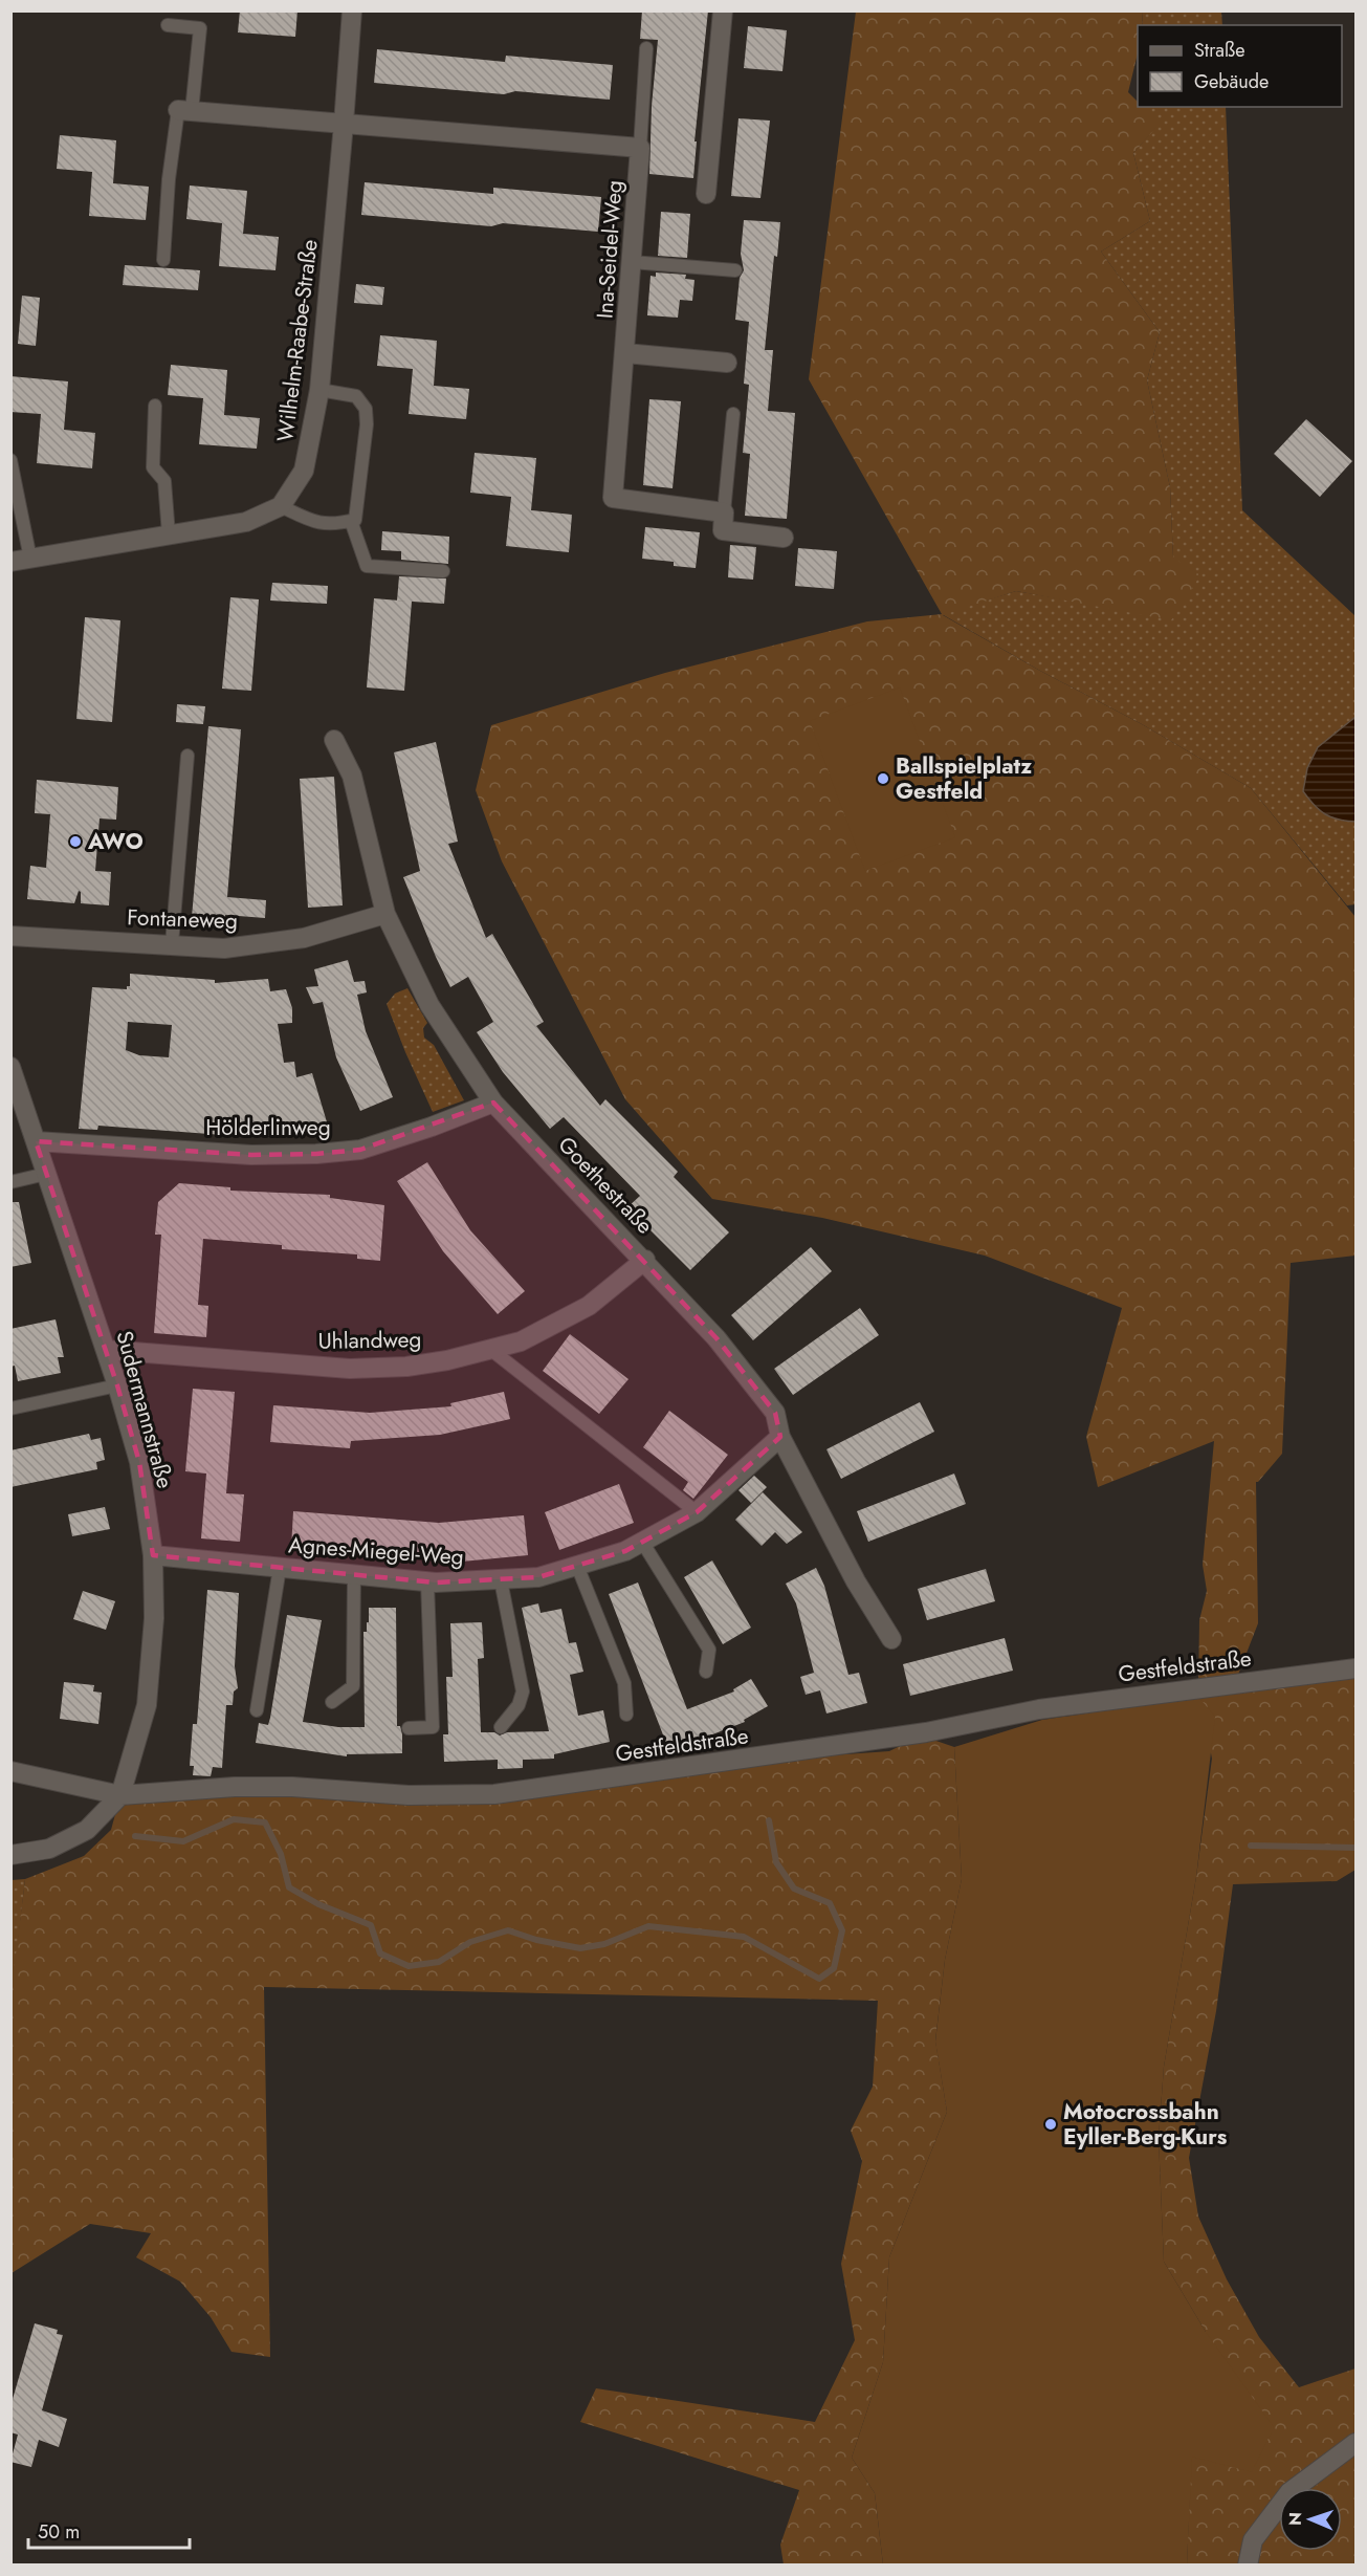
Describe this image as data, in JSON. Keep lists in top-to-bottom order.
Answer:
{
  "streets": {
    "street": [
      "Ina-Seidel-Weg",
      "Wilhelm-Raabe-Straße",
      "Fontaneweg",
      "Hölderlinweg",
      "Goethestraße",
      "Uhlandweg",
      "Sudermannstraße",
      "Agnes-Miegel-Weg",
      "Gestfeldstraße"
    ]
  },
  "crossings": [
    ["Fontaneweg", "Goethestraße"],
    ["Hölderlinweg", "Goethestraße"],
    ["Hölderlinweg", "Sudermannstraße"],
    ["Goethestraße", "Uhlandweg"],
    ["Goethestraße", "Agnes-Miegel-Weg"],
    ["Uhlandweg", "Sudermannstraße"],
    ["Sudermannstraße", "Agnes-Miegel-Weg"],
    ["Sudermannstraße", "Gestfeldstraße"]
  ],
  "places": ["Ballspielplatz Gestfeld", "AWO", "Motocrossbahn Eyller-Berg-Kurs"],
  "legend": ["Straße", "Gebäude"],
  "scale_bar": "50 m",
  "north": "left"
}
